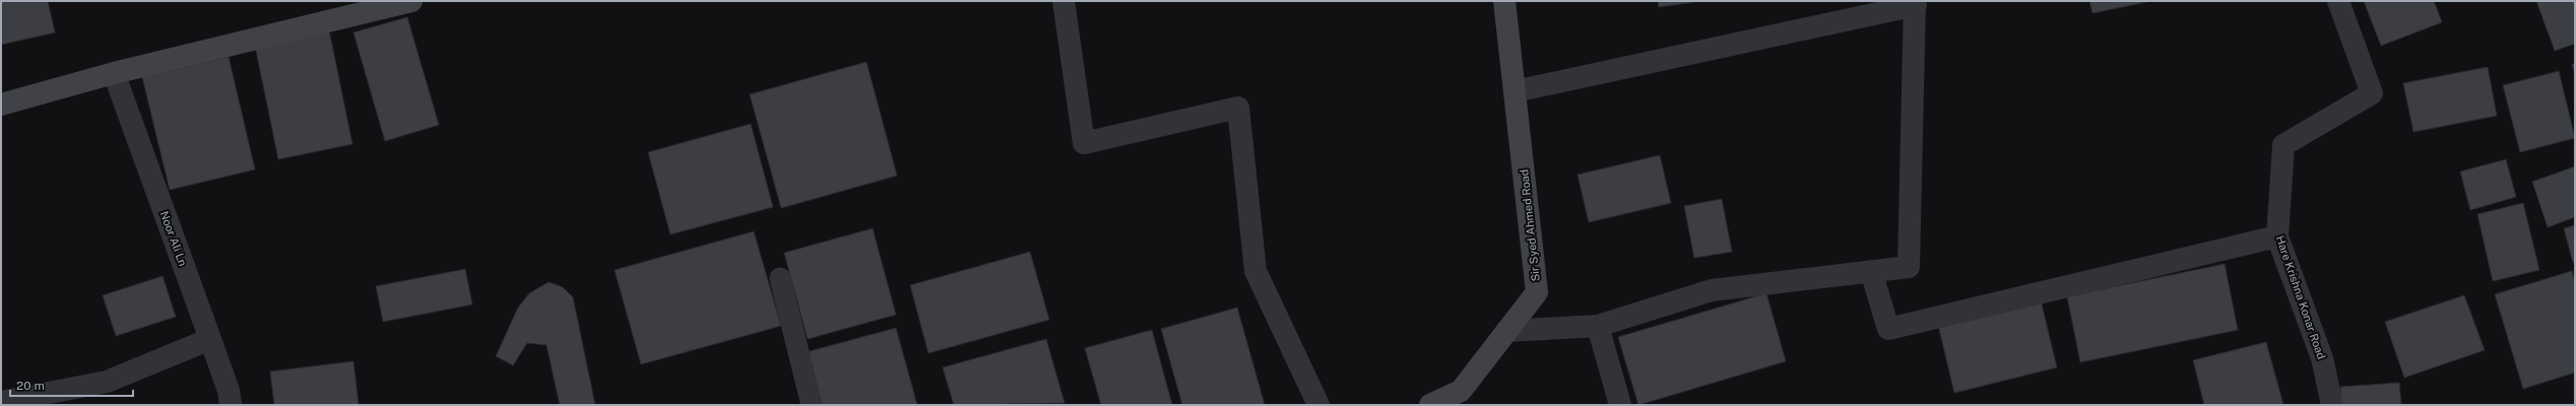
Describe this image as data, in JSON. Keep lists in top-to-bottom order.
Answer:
{
  "streets": {
    "street": ["Sir Syed Ahmed Road", "Noor Ali Ln", "Hare Krishna Konar Road"]
  },
  "scale_bar": "20 m"
}
